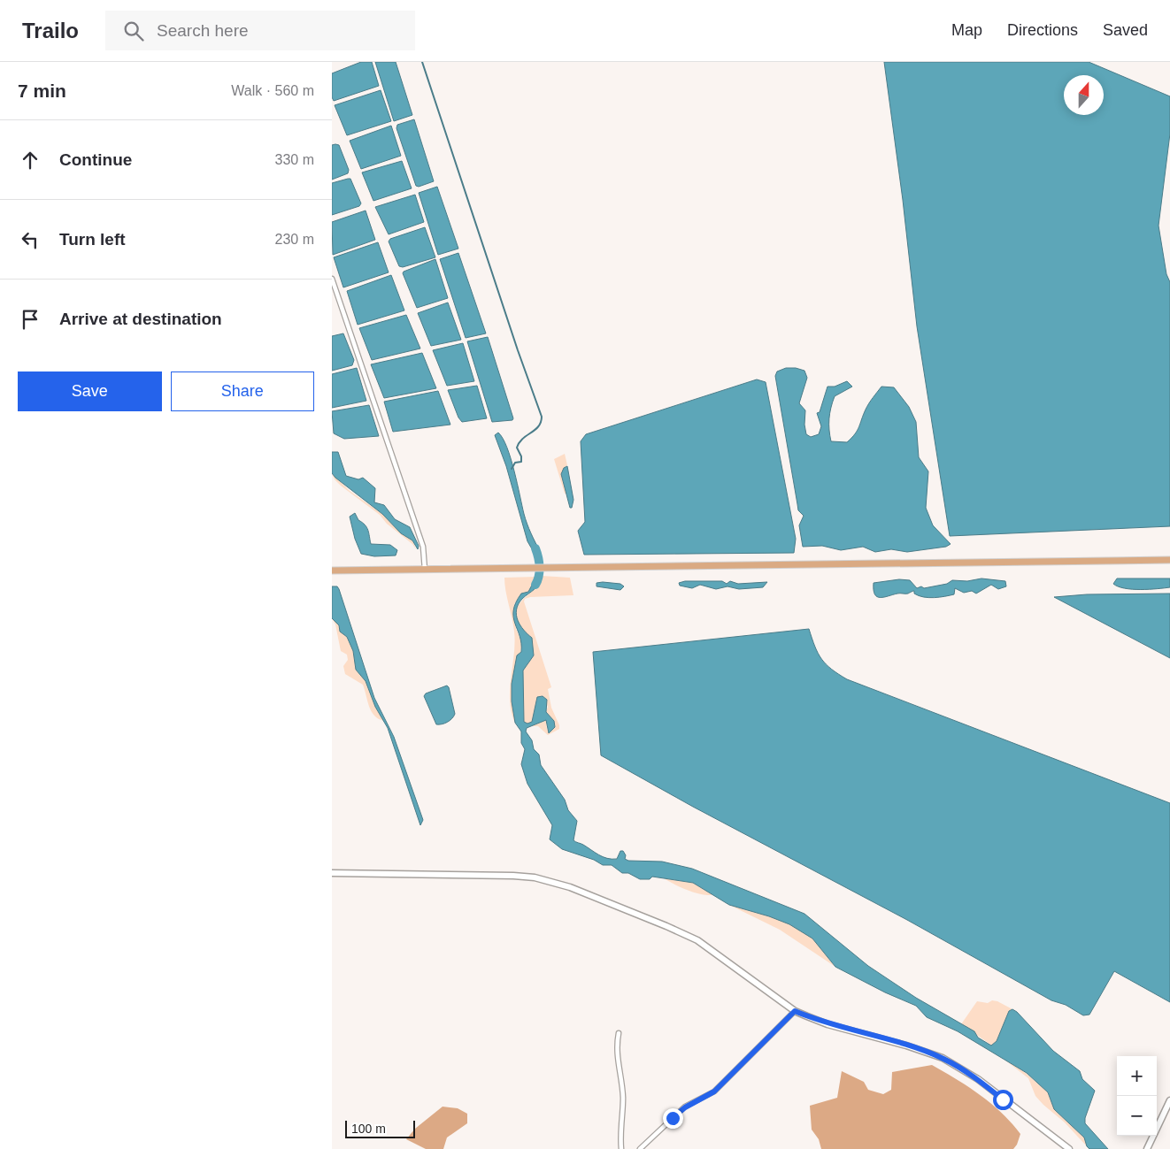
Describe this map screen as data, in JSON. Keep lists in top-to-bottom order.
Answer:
{
  "scale_bar": "100 m",
  "north": "top",
  "page": {
    "header": "Trailo",
    "search": "Search here",
    "nav": ["Map", "Directions", "Saved"],
    "heading": ["7 min", "Walk · 560 m"],
    "list": [
      ["Continue", "330 m"],
      ["Turn left", "230 m"],
      "Arrive at destination"
    ],
    "buttons": ["Save", "Share"],
    "map_buttons": ["+", "−"],
    "scale": "100 m"
  }
}
